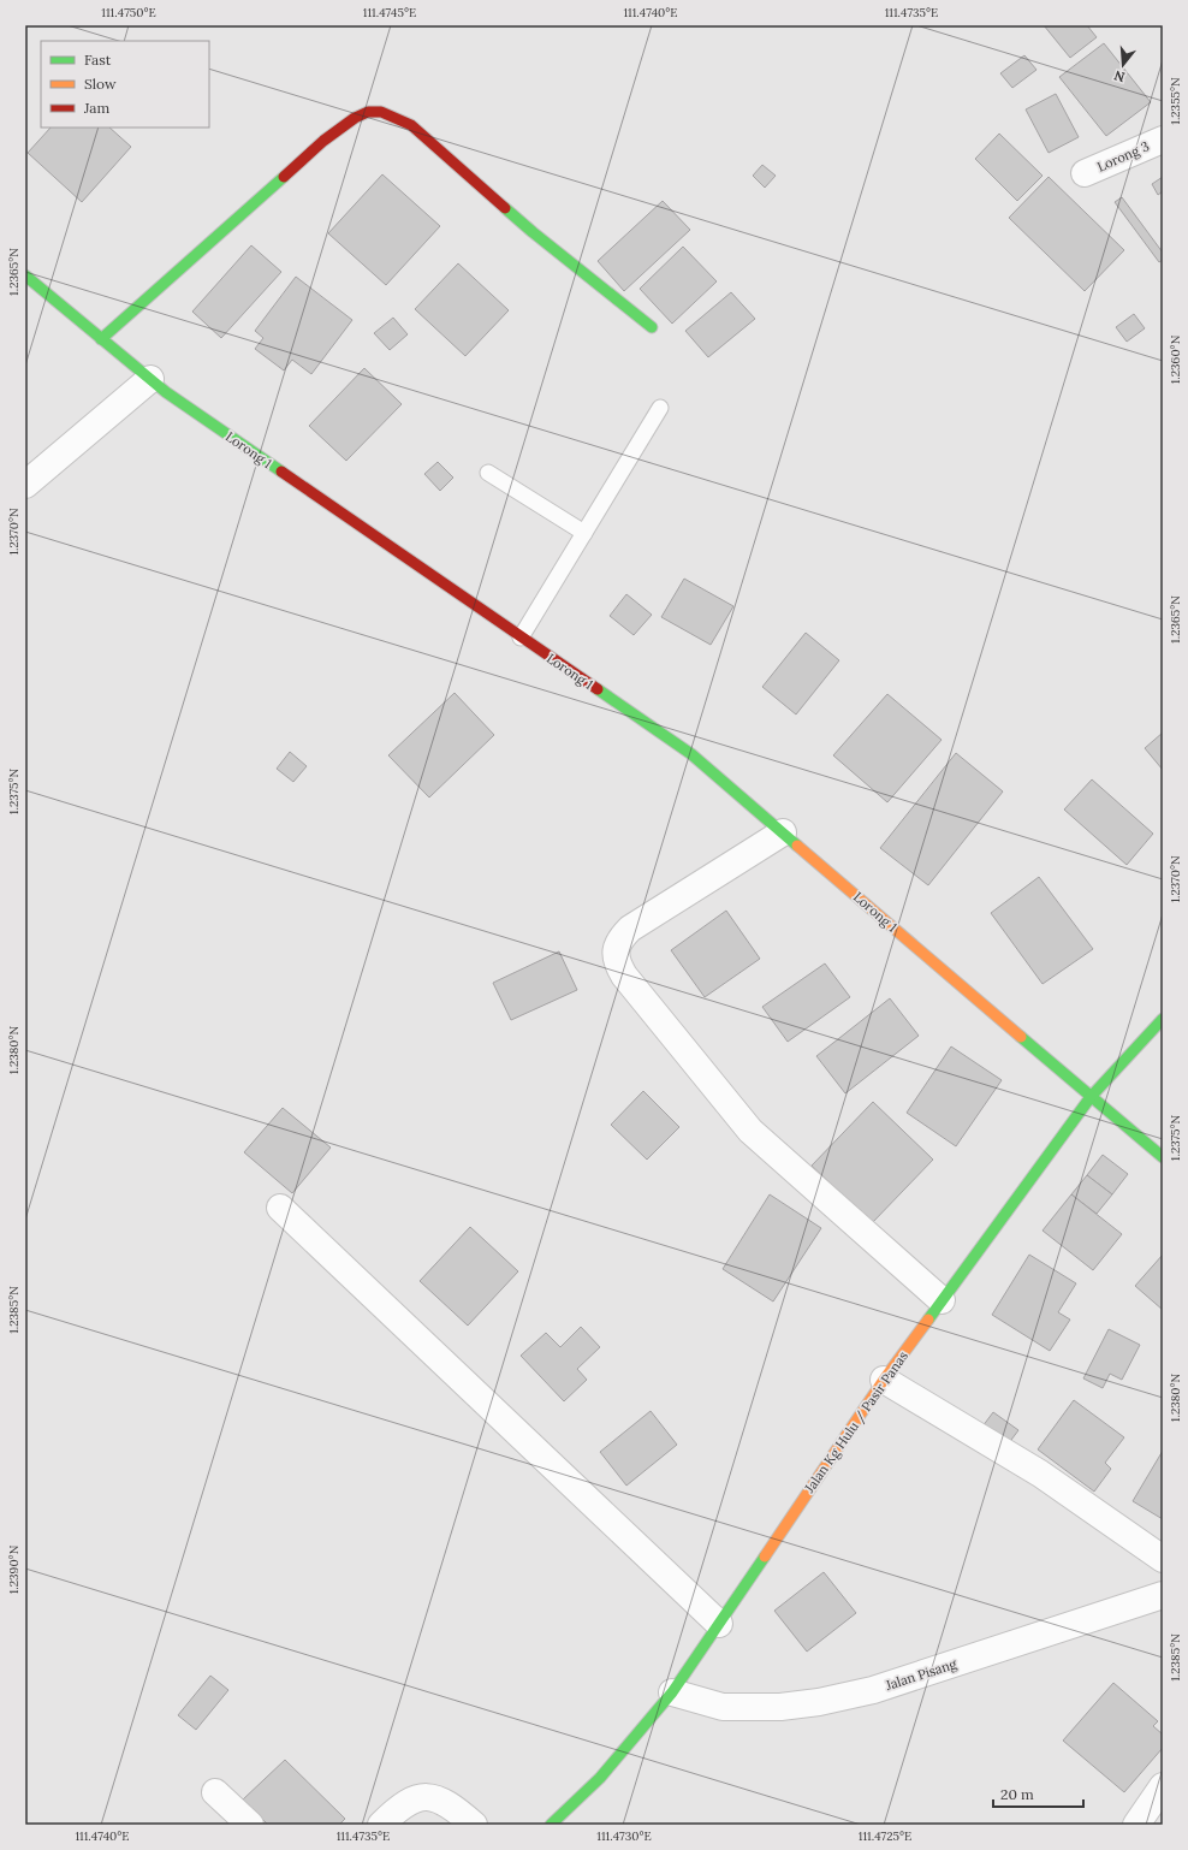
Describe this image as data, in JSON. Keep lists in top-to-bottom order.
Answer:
{
  "streets": {
    "street": [
      "Lorong 3",
      "Lorong 1",
      "Jalan Kg Hulu / Pasir Panas",
      "Jalan Pisang"
    ]
  },
  "crossings": [
    ["Lorong 1", "Jalan Kg Hulu / Pasir Panas"],
    ["Jalan Kg Hulu / Pasir Panas", "Jalan Pisang"]
  ],
  "legend": ["Fast", "Slow", "Jam"],
  "scale_bar": "20 m",
  "north": "bottom",
  "coordinates": [
    "111.4750°E",
    "111.4745°E",
    "111.4740°E",
    "111.4735°E",
    "1.2355°N",
    "1.2365°N",
    "1.2360°N",
    "1.2370°N",
    "1.2375°N",
    "1.2380°N",
    "1.2385°N",
    "1.2390°N",
    "111.4730°E",
    "111.4725°E"
  ]
}
